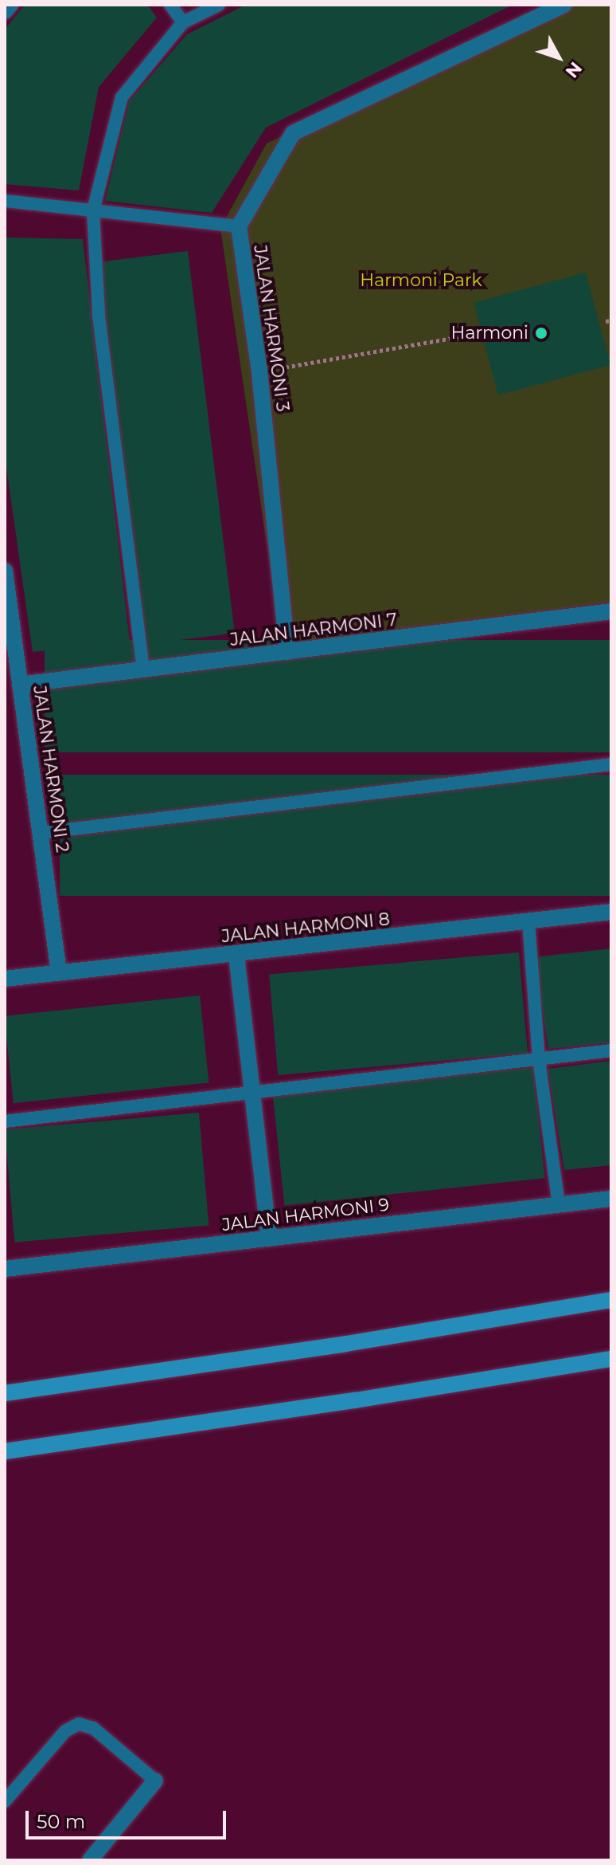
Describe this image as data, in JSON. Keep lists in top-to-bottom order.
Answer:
{
  "streets": {
    "street": [
      "JALAN HARMONI 3",
      "JALAN HARMONI 7",
      "JALAN HARMONI 2",
      "JALAN HARMONI 8",
      "JALAN HARMONI 9"
    ]
  },
  "crossings": [
    ["JALAN HARMONI 3", "JALAN HARMONI 7"],
    ["JALAN HARMONI 7", "JALAN HARMONI 2"],
    ["JALAN HARMONI 2", "JALAN HARMONI 8"]
  ],
  "parks": ["Harmoni Park"],
  "places": ["Harmoni"],
  "scale_bar": "50 m",
  "north": "bottom right"
}
